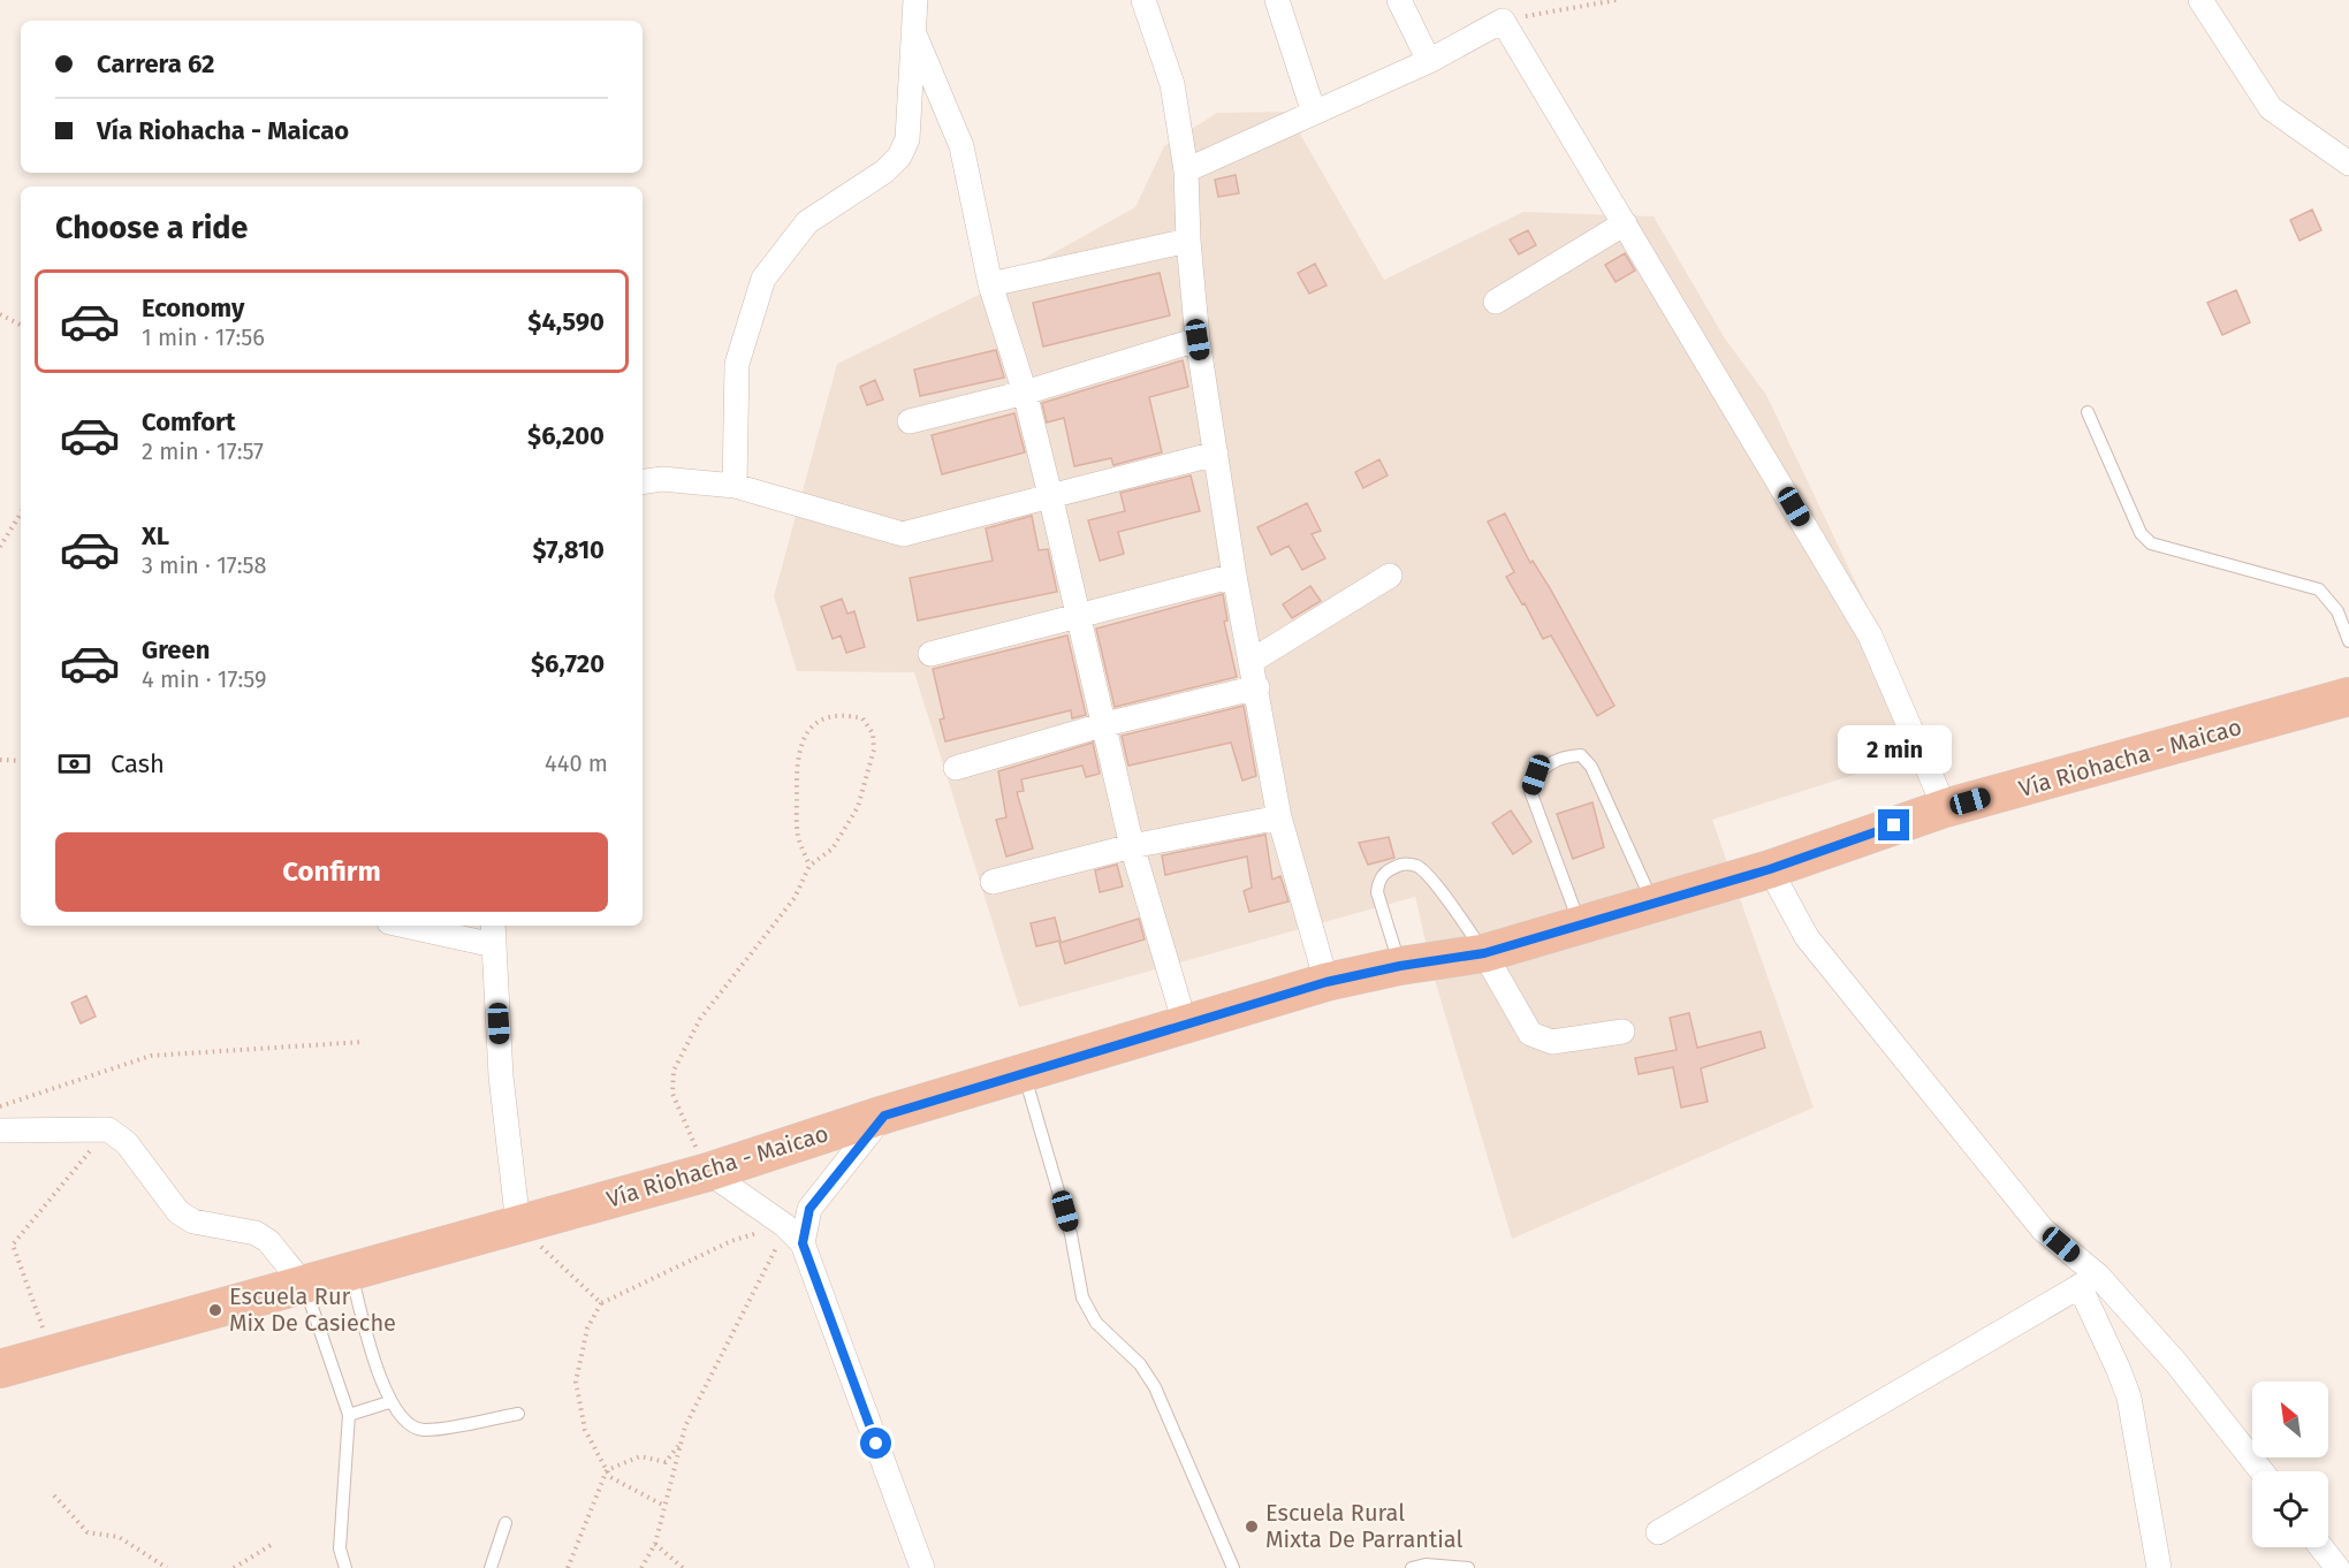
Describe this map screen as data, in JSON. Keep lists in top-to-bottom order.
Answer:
{
  "streets": {
    "highway": ["Vía Riohacha - Maicao"]
  },
  "places": ["Escuela Rur Mix De Casieche", "Escuela Rural Mixta De Parrantial"],
  "north": "top left",
  "page": {
    "banner": ["Carrera 62", "Vía Riohacha - Maicao"],
    "heading": "Choose a ride",
    "list": [
      {
        "name": "Economy",
        "note": "1 min · 17:56",
        "value": "$4,590"
      },
      {
        "name": "Comfort",
        "note": "2 min · 17:57",
        "value": "$6,200"
      },
      {
        "name": "XL",
        "note": "3 min · 17:58",
        "value": "$7,810"
      },
      {
        "name": "Green",
        "note": "4 min · 17:59",
        "value": "$6,720"
      }
    ],
    "bubble": "2 min",
    "pay": ["Cash", "440 m"],
    "buttons": "Confirm"
  }
}
